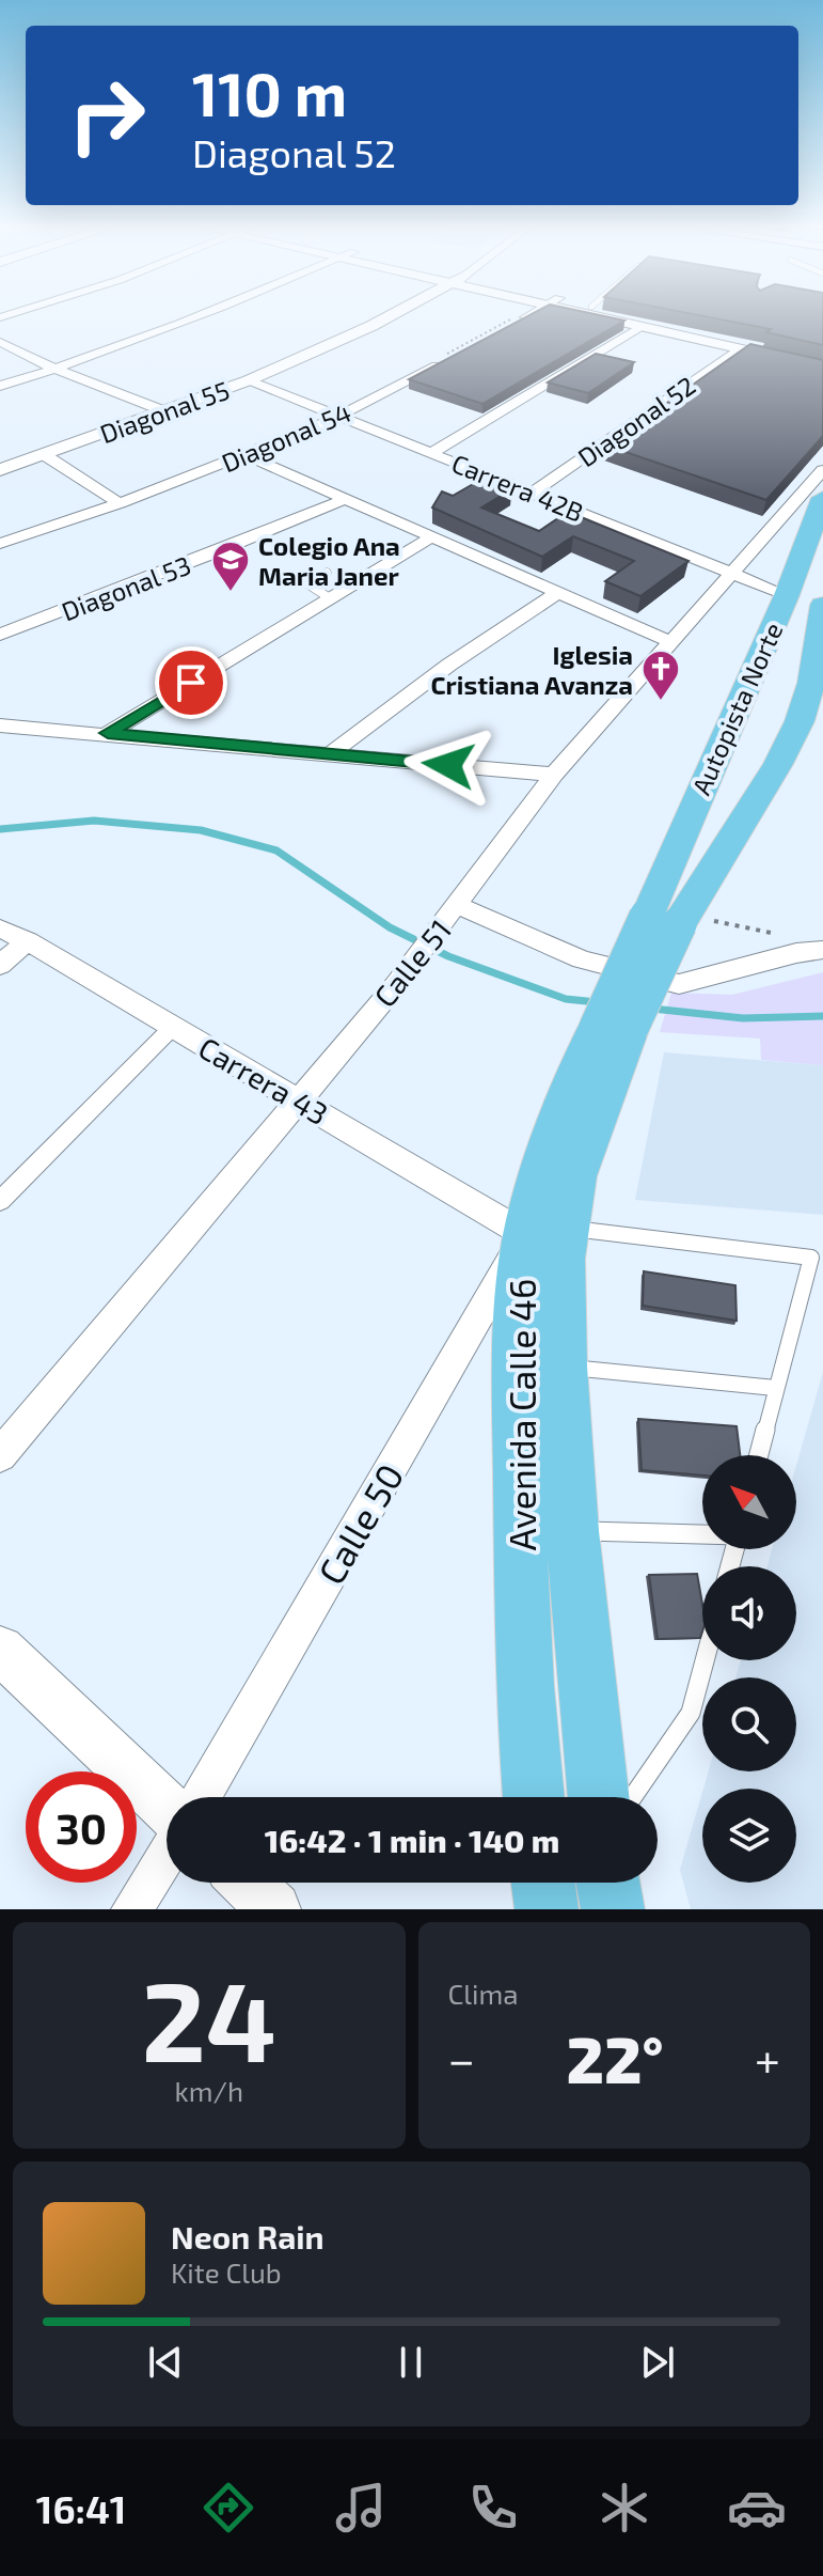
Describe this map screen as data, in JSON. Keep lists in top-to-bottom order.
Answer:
{
  "streets": {
    "main road": ["Autopista Norte", "Avenida Calle 46"],
    "street": [
      "Diagonal 55",
      "Diagonal 52",
      "Diagonal 54",
      "Carrera 42B",
      "Diagonal 53",
      "Calle 51",
      "Carrera 43",
      "Calle 50"
    ]
  },
  "crossings": [
    ["Diagonal 55", "Carrera 42B"],
    ["Diagonal 52", "Carrera 42B"],
    ["Diagonal 54", "Carrera 42B"],
    ["Carrera 42B", "Autopista Norte"],
    ["Carrera 42B", "Calle 51"],
    ["Autopista Norte", "Avenida Calle 46"],
    ["Calle 51", "Carrera 43"],
    ["Carrera 43", "Avenida Calle 46"],
    ["Carrera 43", "Calle 50"],
    ["Avenida Calle 46", "Calle 50"]
  ],
  "places": {
    "school or university": ["Colegio Ana Maria Janer"],
    "church": ["Iglesia Cristiana Avanza"]
  },
  "north": "top left",
  "page": {
    "turn": ["110 m", "Diagonal 52"],
    "limit": "30",
    "trip": "16:42 · 1 min · 140 m",
    "tile": [
      ["24", "km/h"],
      "Clima"
    ],
    "heat": ["−", "22°", "+"],
    "song": ["Neon Rain", "Kite Club"],
    "tabs": "16:41"
  }
}
